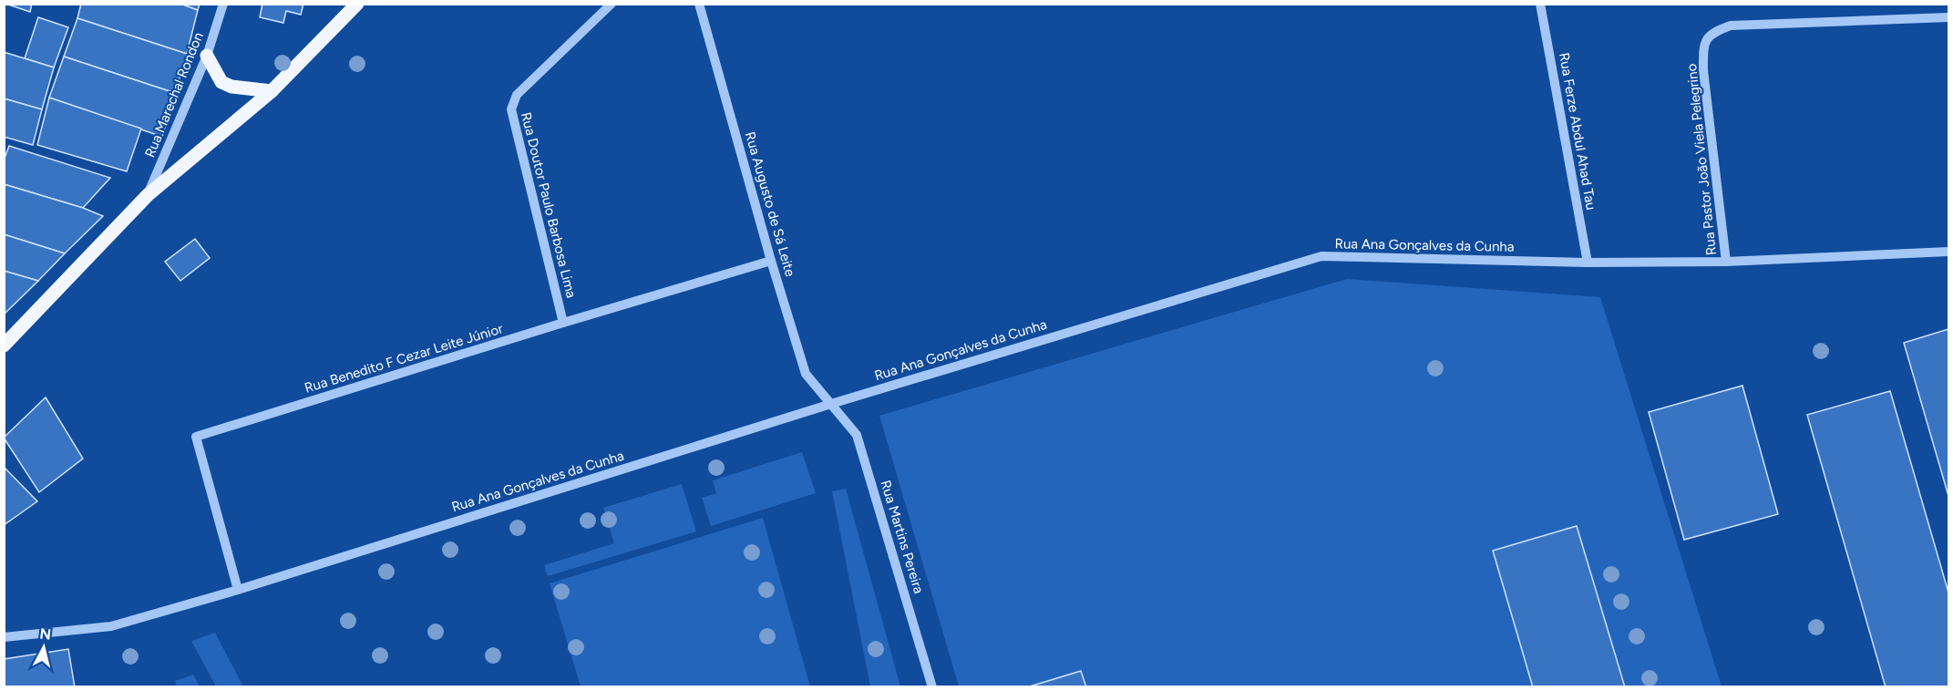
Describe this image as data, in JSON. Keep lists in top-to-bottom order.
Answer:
{
  "streets": {
    "street": [
      "Rua Marechal Rondon",
      "Rua Ferze Abdul Ahad Tau",
      "Rua Pastor João Viela Pelegrino",
      "Rua Augusto de Sá Leite",
      "Rua Doutor Paulo Barbosa Lima",
      "Rua Ana Gonçalves da Cunha",
      "Rua Benedito F Cezar Leite Júnior",
      "Rua Martins Pereira"
    ]
  },
  "crossings": [
    ["Rua Ferze Abdul Ahad Tau", "Rua Ana Gonçalves da Cunha"],
    ["Rua Pastor João Viela Pelegrino", "Rua Ana Gonçalves da Cunha"],
    ["Rua Augusto de Sá Leite", "Rua Ana Gonçalves da Cunha"],
    ["Rua Augusto de Sá Leite", "Rua Benedito F Cezar Leite Júnior"],
    ["Rua Augusto de Sá Leite", "Rua Martins Pereira"],
    ["Rua Doutor Paulo Barbosa Lima", "Rua Benedito F Cezar Leite Júnior"],
    ["Rua Ana Gonçalves da Cunha", "Rua Benedito F Cezar Leite Júnior"],
    ["Rua Ana Gonçalves da Cunha", "Rua Martins Pereira"]
  ],
  "north": "top"
}
